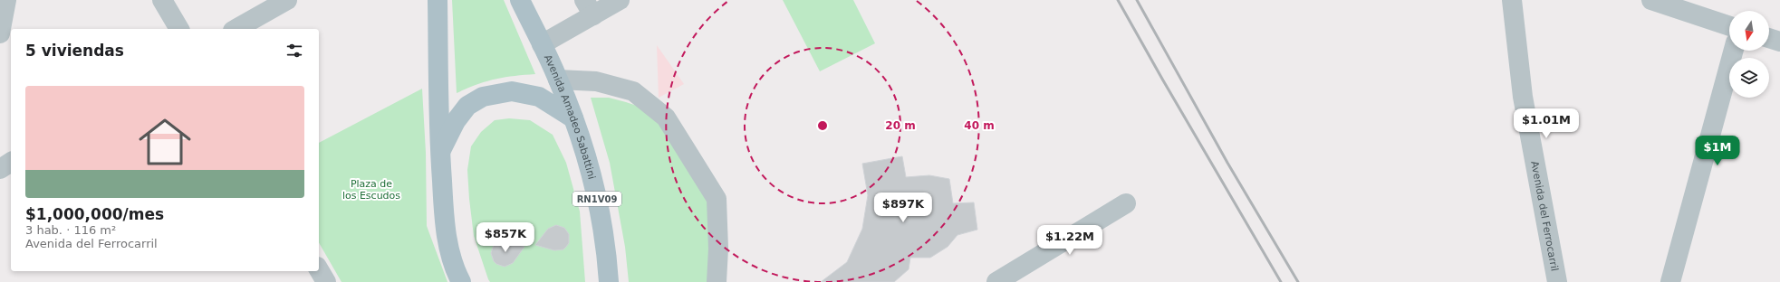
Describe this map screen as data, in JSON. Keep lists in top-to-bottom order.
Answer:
{
  "streets": {
    "main road": ["Avenida Amadeo Sabattini", "RN1V09"],
    "street": ["Avenida del Ferrocarril"]
  },
  "parks": ["Plaza de los Escudos"],
  "north": "bottom",
  "page": {
    "heading": "5 viviendas",
    "list": [
      {
        "name": "$1,000,000/mes",
        "note": "3 hab. · 116 m² · Avenida del Ferrocarril"
      }
    ],
    "price": [
      "$1.01M",
      "$1M",
      "$897K",
      "$857K",
      "$1.22M"
    ]
  },
  "rings": ["20 m", "40 m"]
}
